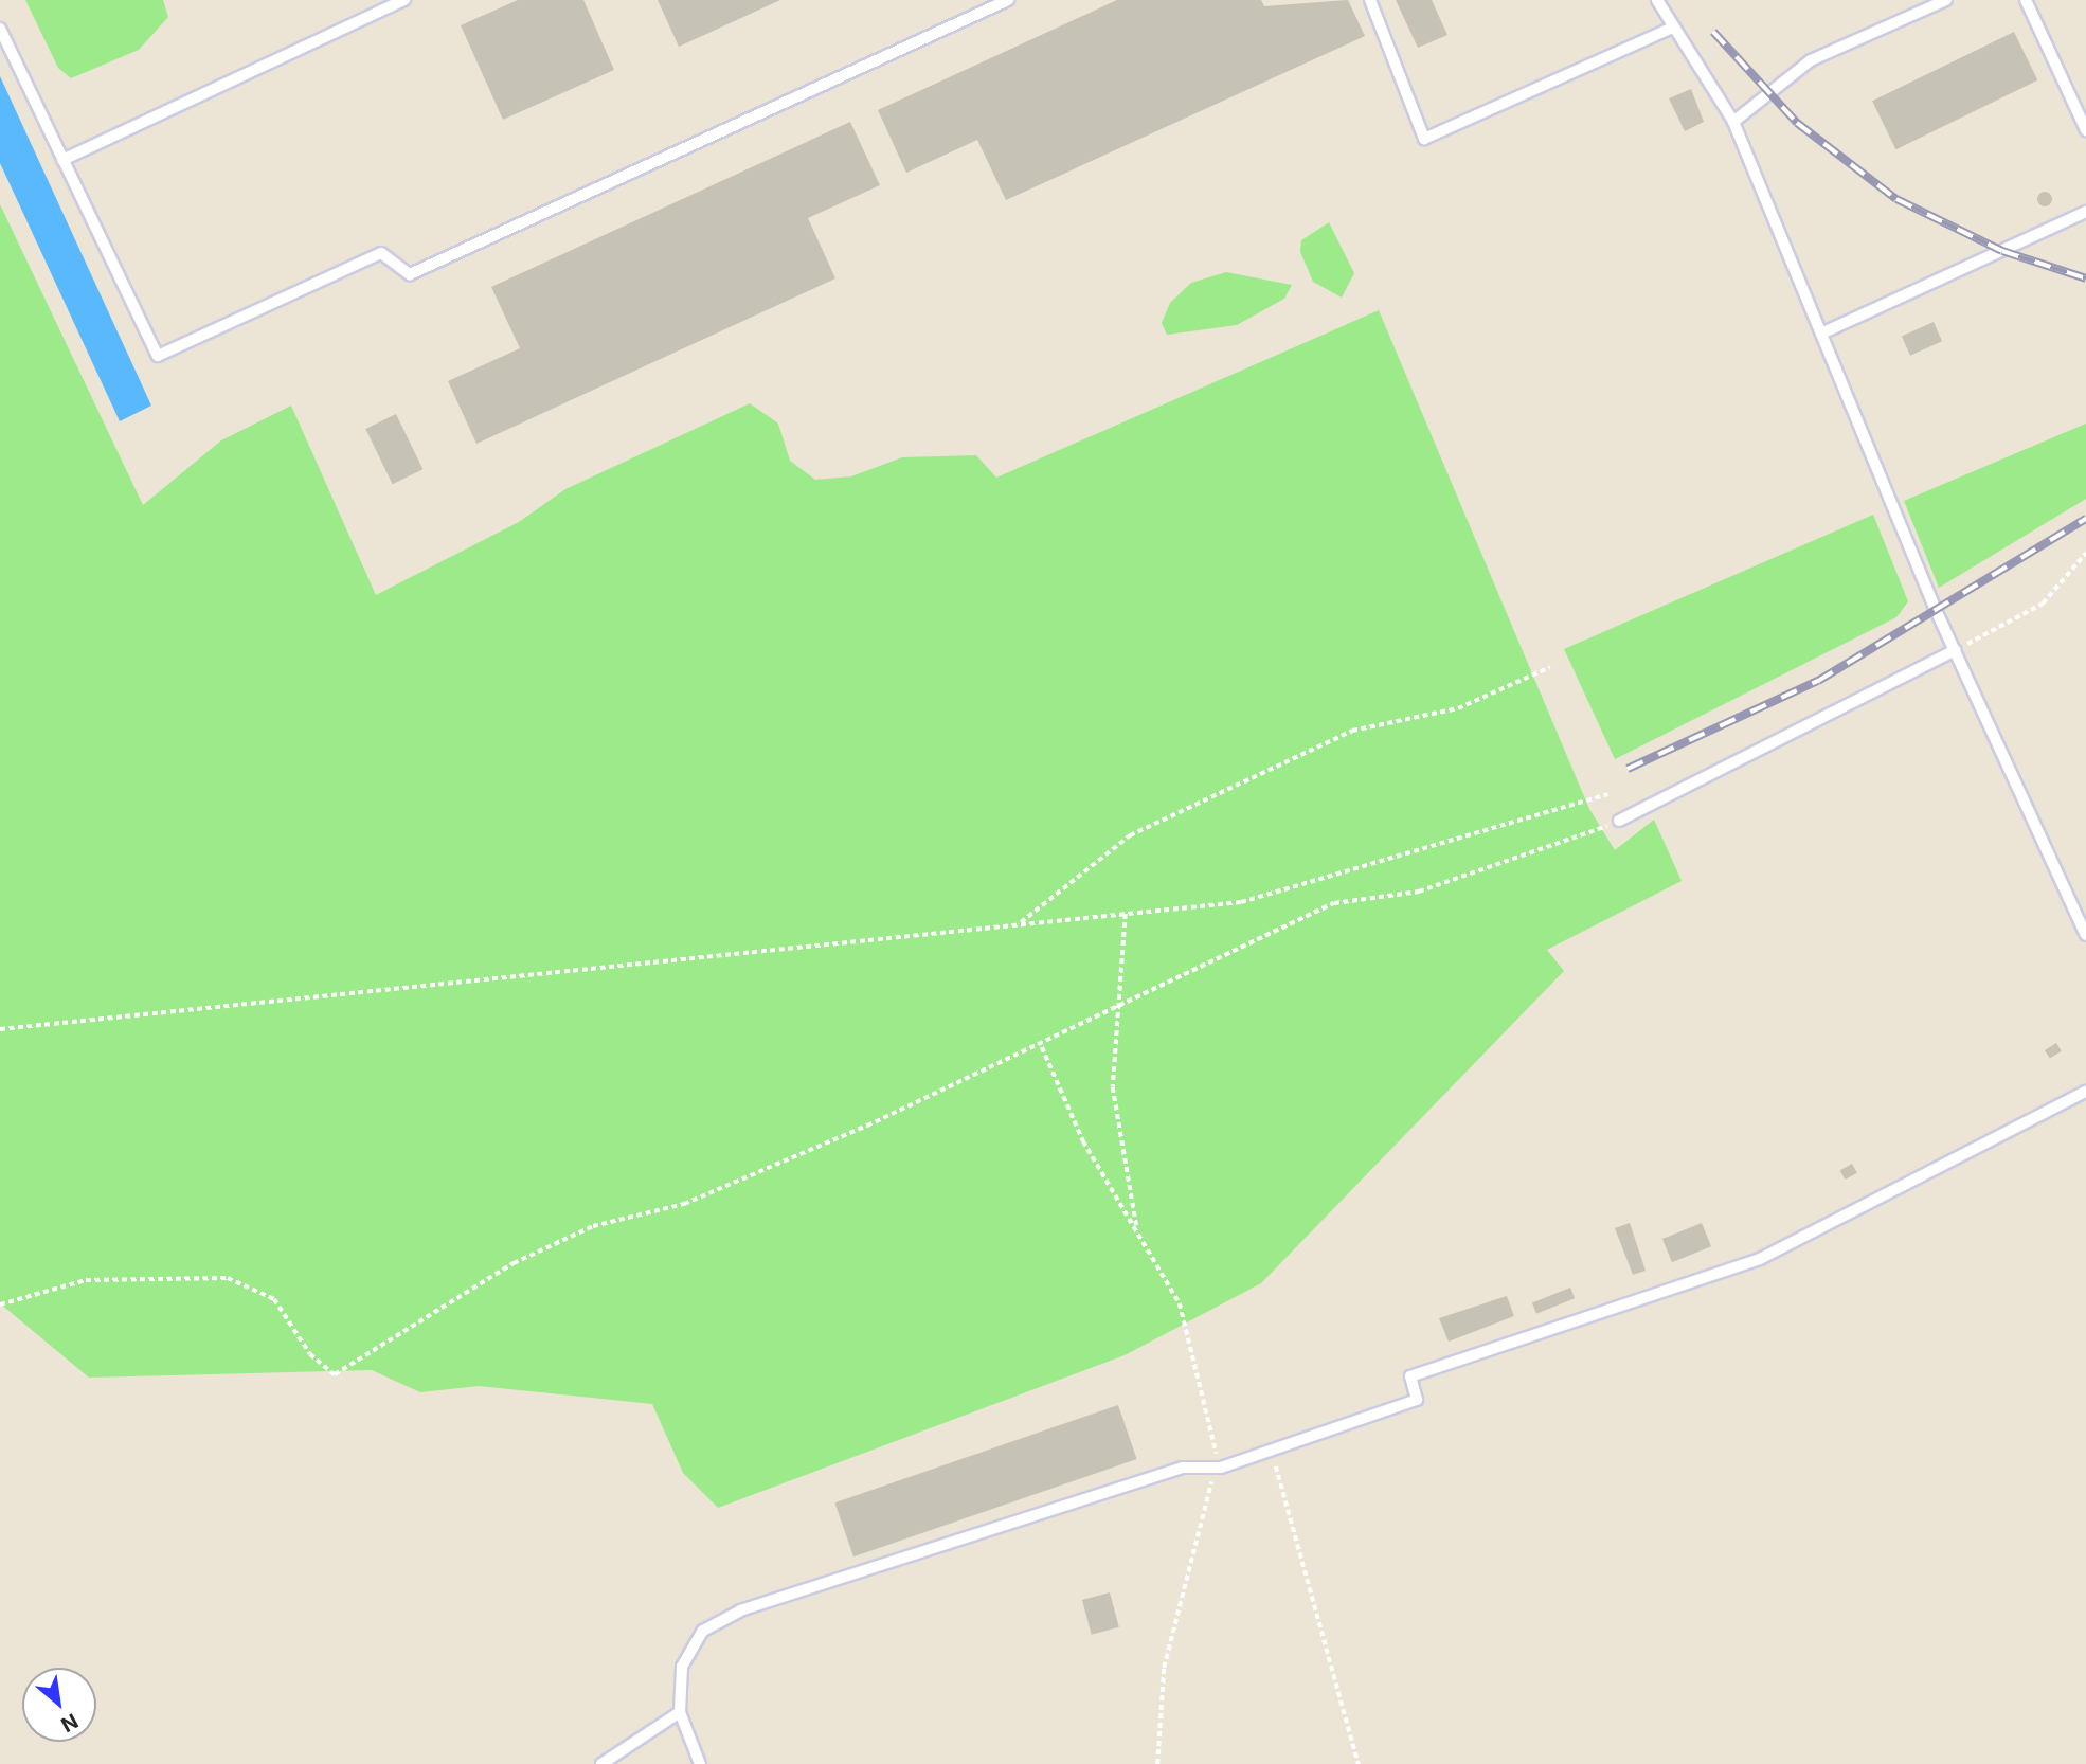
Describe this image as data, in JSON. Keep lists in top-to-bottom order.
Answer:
{
  "north": "bottom right"
}
